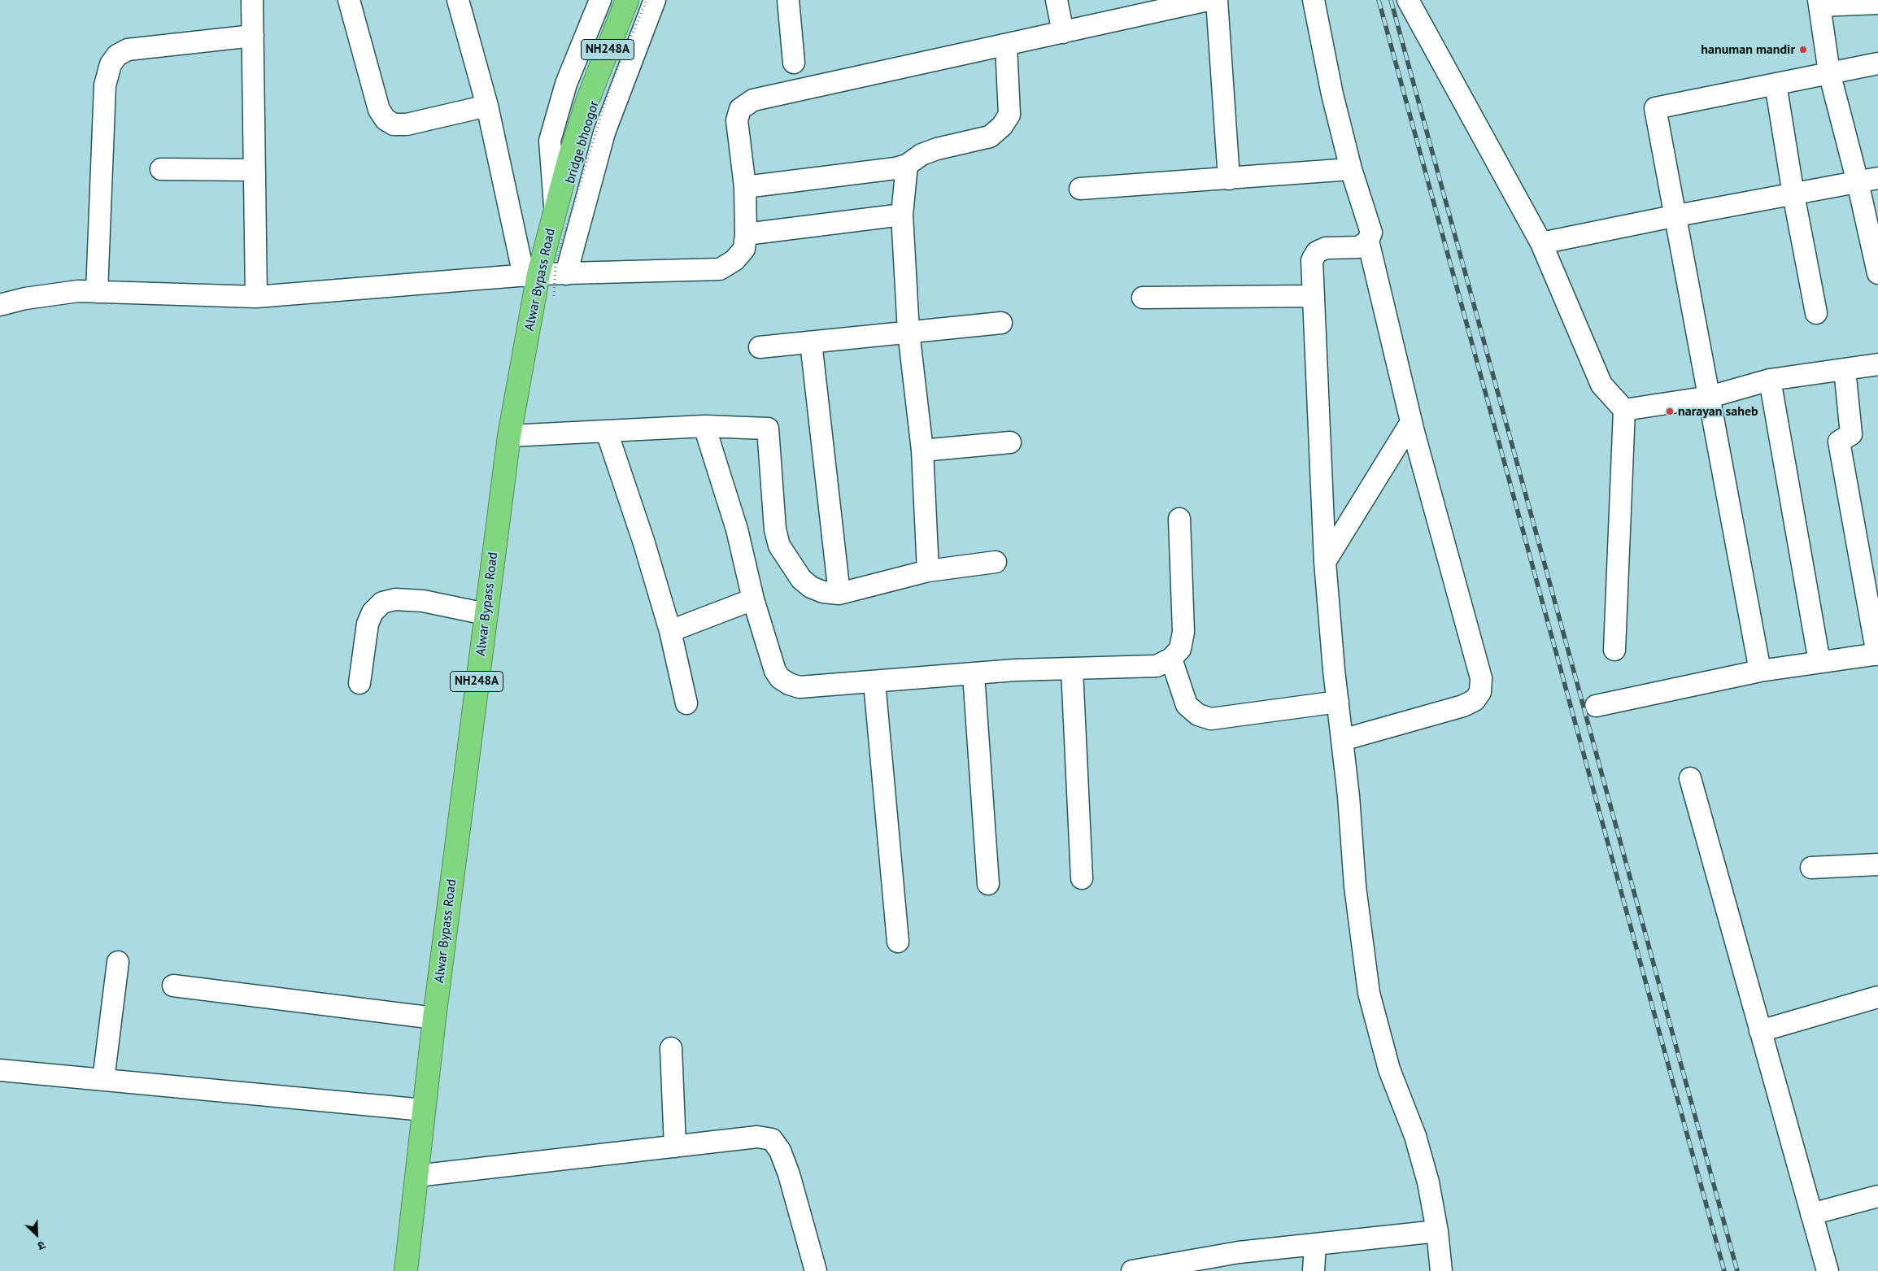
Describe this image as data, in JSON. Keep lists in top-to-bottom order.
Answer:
{
  "streets": {
    "highway": ["NH248A", "Alwar Bypass Road"],
    "path": ["bridge bhoogor"]
  },
  "places": ["hanuman mandir", "narayan saheb"],
  "north": "bottom right"
}
